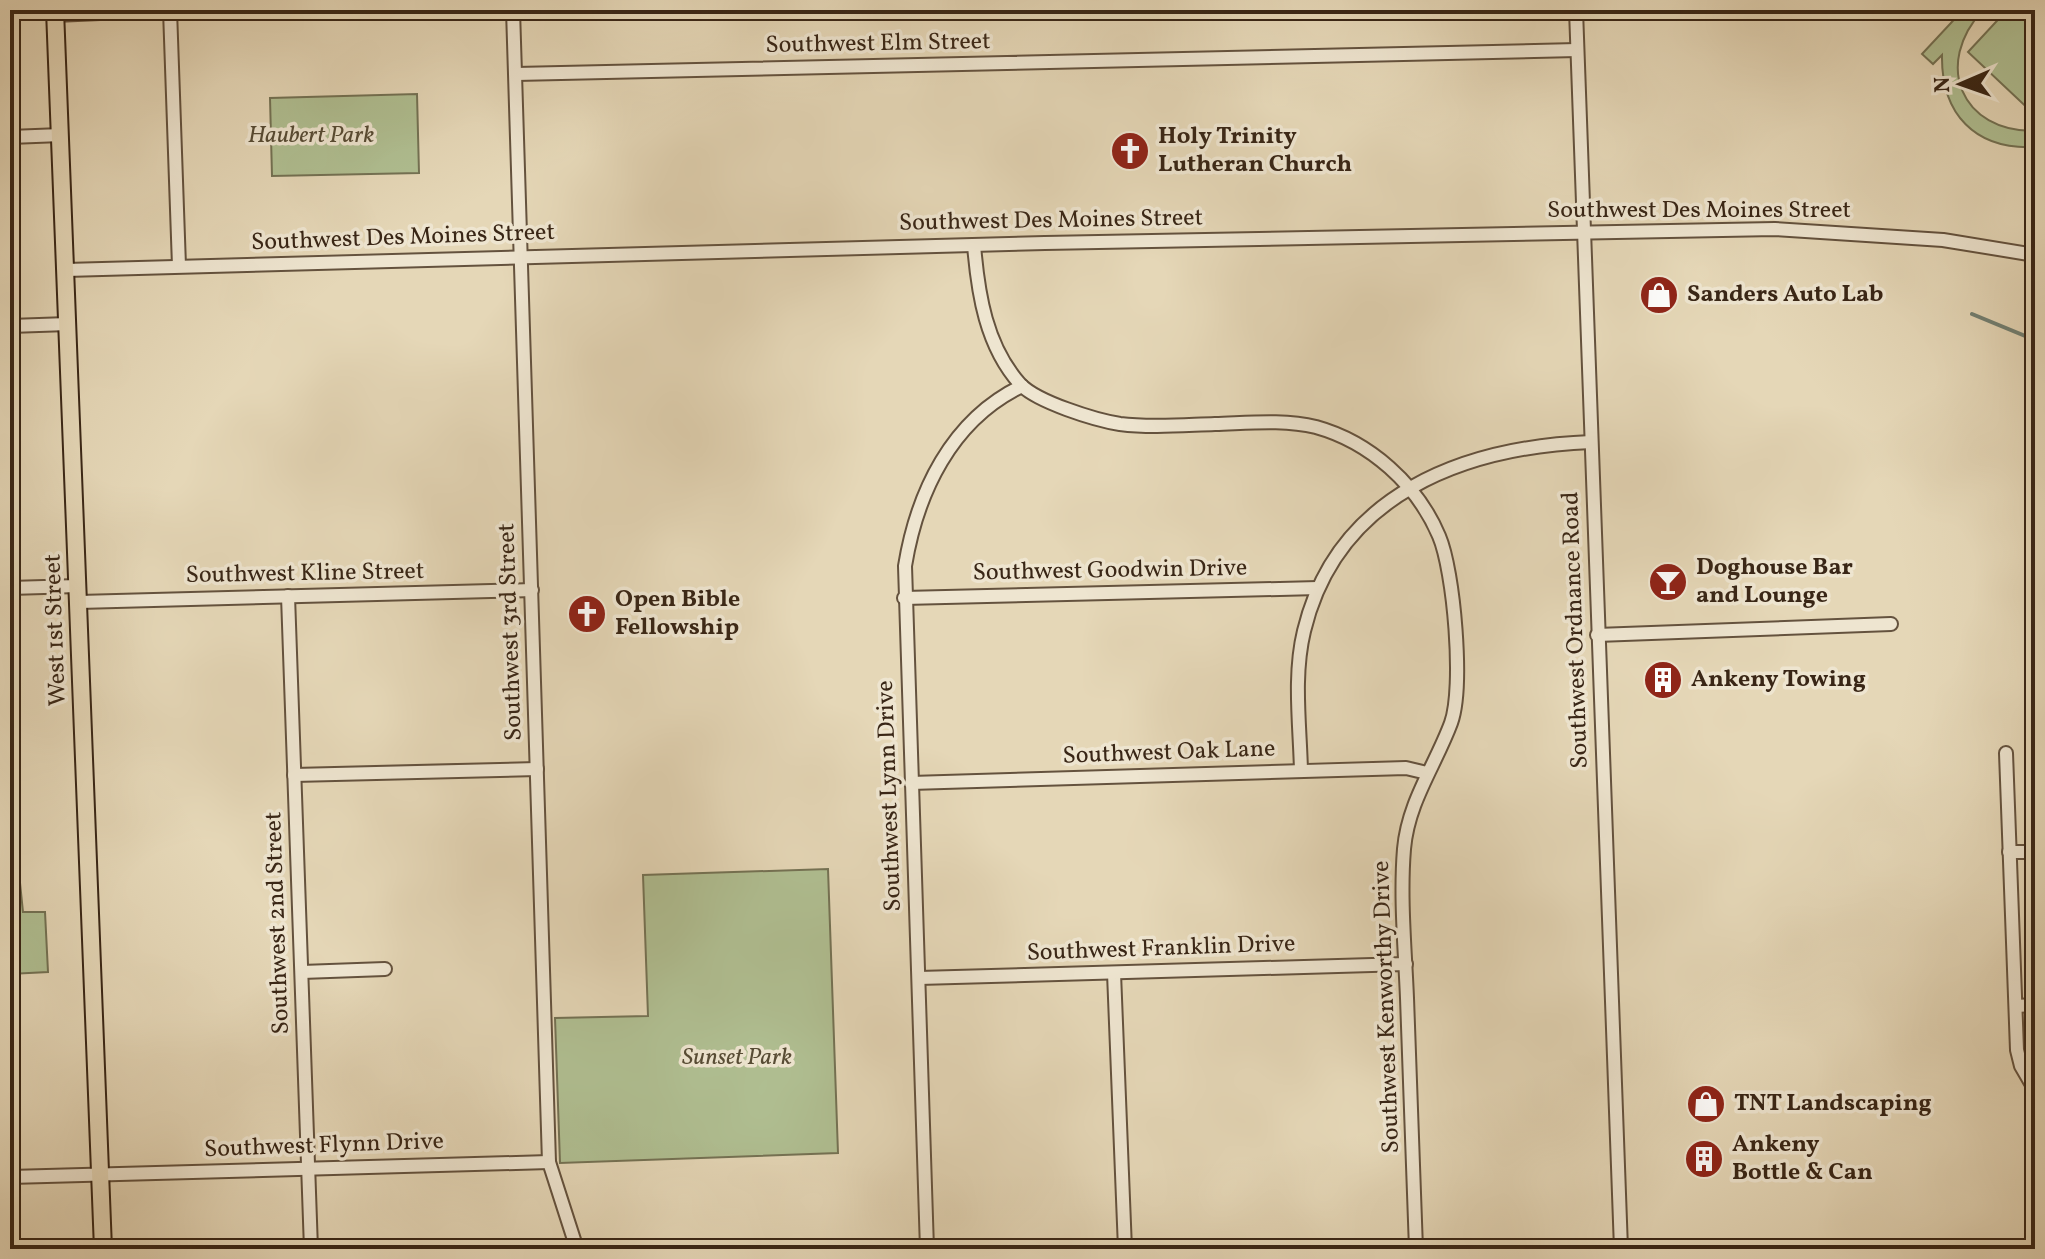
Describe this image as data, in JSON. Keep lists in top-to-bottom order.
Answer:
{
  "streets": {
    "main road": ["West 1st Street"],
    "street": [
      "Southwest Elm Street",
      "Southwest Des Moines Street",
      "Southwest Goodwin Drive",
      "Southwest Kline Street",
      "Southwest Ordnance Road",
      "Southwest 3rd Street",
      "Southwest Oak Lane",
      "Southwest Lynn Drive",
      "Southwest 2nd Street",
      "Southwest Franklin Drive",
      "Southwest Kenworthy Drive",
      "Southwest Flynn Drive"
    ]
  },
  "crossings": [
    ["Southwest Elm Street", "Southwest Ordnance Road"],
    ["Southwest Elm Street", "Southwest 3rd Street"],
    ["Southwest Des Moines Street", "West 1st Street"],
    ["Southwest Des Moines Street", "Southwest Ordnance Road"],
    ["Southwest Des Moines Street", "Southwest 3rd Street"],
    ["Southwest Des Moines Street", "Southwest Kenworthy Drive"],
    ["Southwest Goodwin Drive", "Southwest Lynn Drive"],
    ["Southwest Kline Street", "West 1st Street"],
    ["Southwest Kline Street", "Southwest 3rd Street"],
    ["Southwest Kline Street", "Southwest 2nd Street"],
    ["West 1st Street", "Southwest Flynn Drive"],
    ["Southwest 3rd Street", "Southwest Flynn Drive"],
    ["Southwest Oak Lane", "Southwest Lynn Drive"],
    ["Southwest Oak Lane", "Southwest Kenworthy Drive"],
    ["Southwest Lynn Drive", "Southwest Franklin Drive"],
    ["Southwest Lynn Drive", "Southwest Kenworthy Drive"],
    ["Southwest 2nd Street", "Southwest Flynn Drive"],
    ["Southwest Franklin Drive", "Southwest Kenworthy Drive"]
  ],
  "parks": ["Haubert Park", "Sunset Park"],
  "places": {
    "church": ["Holy Trinity Lutheran Church", "Open Bible Fellowship"],
    "shop": ["Sanders Auto Lab", "TNT Landscaping"],
    "bar": ["Doghouse Bar and Lounge"],
    "building": ["Ankeny Towing", "Ankeny Bottle & Can"]
  },
  "north": "left"
}
